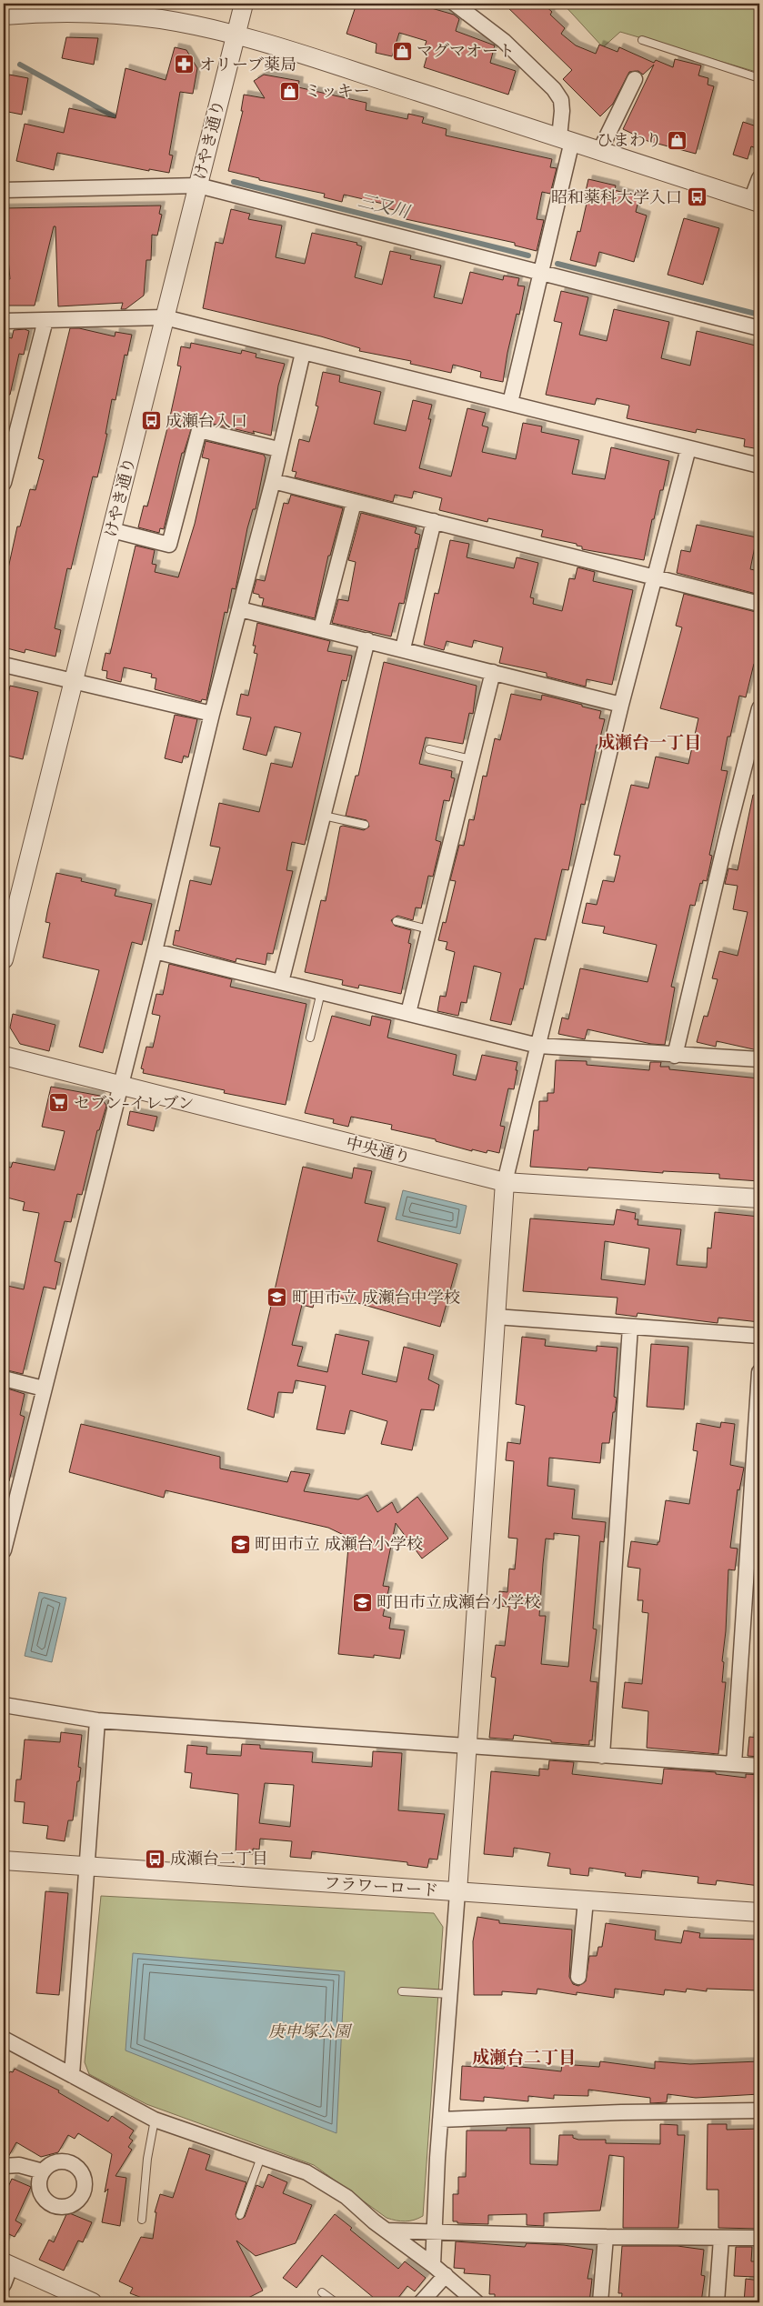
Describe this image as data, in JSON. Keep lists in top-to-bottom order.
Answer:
{
  "streets": {
    "street": ["けやき通り", "中央通り", "フラワーロード"]
  },
  "districts": ["成瀬台一丁目", "成瀬台二丁目"],
  "water": ["三又川"],
  "parks": ["庚申塚公園"],
  "places": {
    "shop": ["マグマオート", "ミッキー", "ひまわり"],
    "pharmacy": ["オリーブ薬局"],
    "bus stop": ["昭和薬科大学入口", "成瀬台入口", "成瀬台二丁目"],
    "supermarket": ["セブン-イレブン"],
    "school or university": ["町田市立 成瀬台中学校", "町田市立 成瀬台小学校", "町田市立成瀬台小学校"]
  }
}
